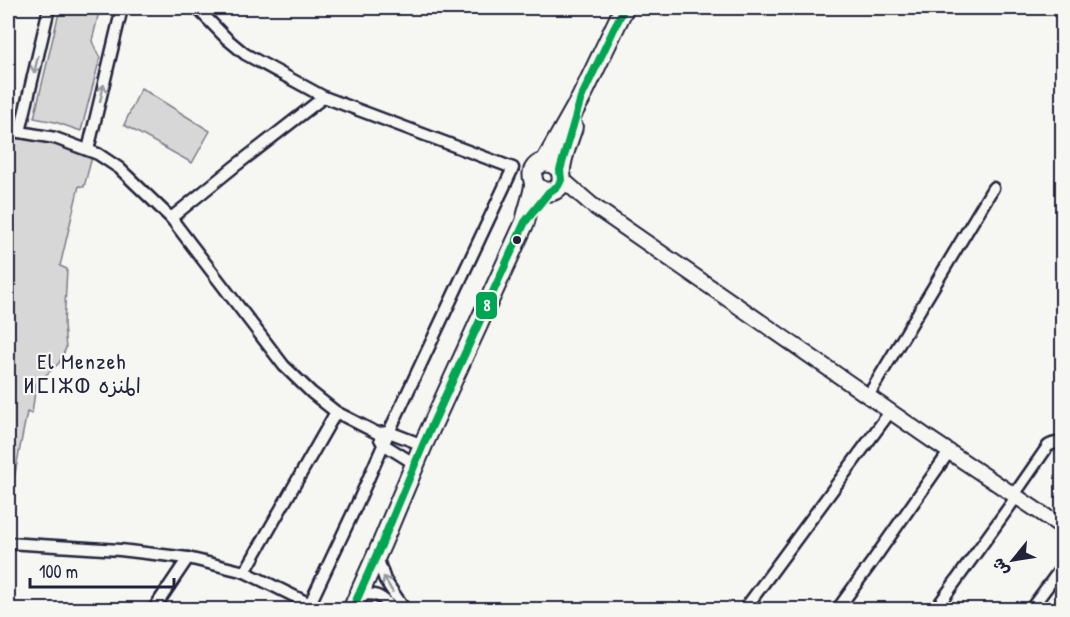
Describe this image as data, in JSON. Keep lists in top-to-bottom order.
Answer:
{
  "districts": ["El Menzeh ⵍⵎⵏⵣⵀ المنزه"],
  "lines": ["transit line 8"],
  "scale_bar": "100 m",
  "north": "bottom left"
}
